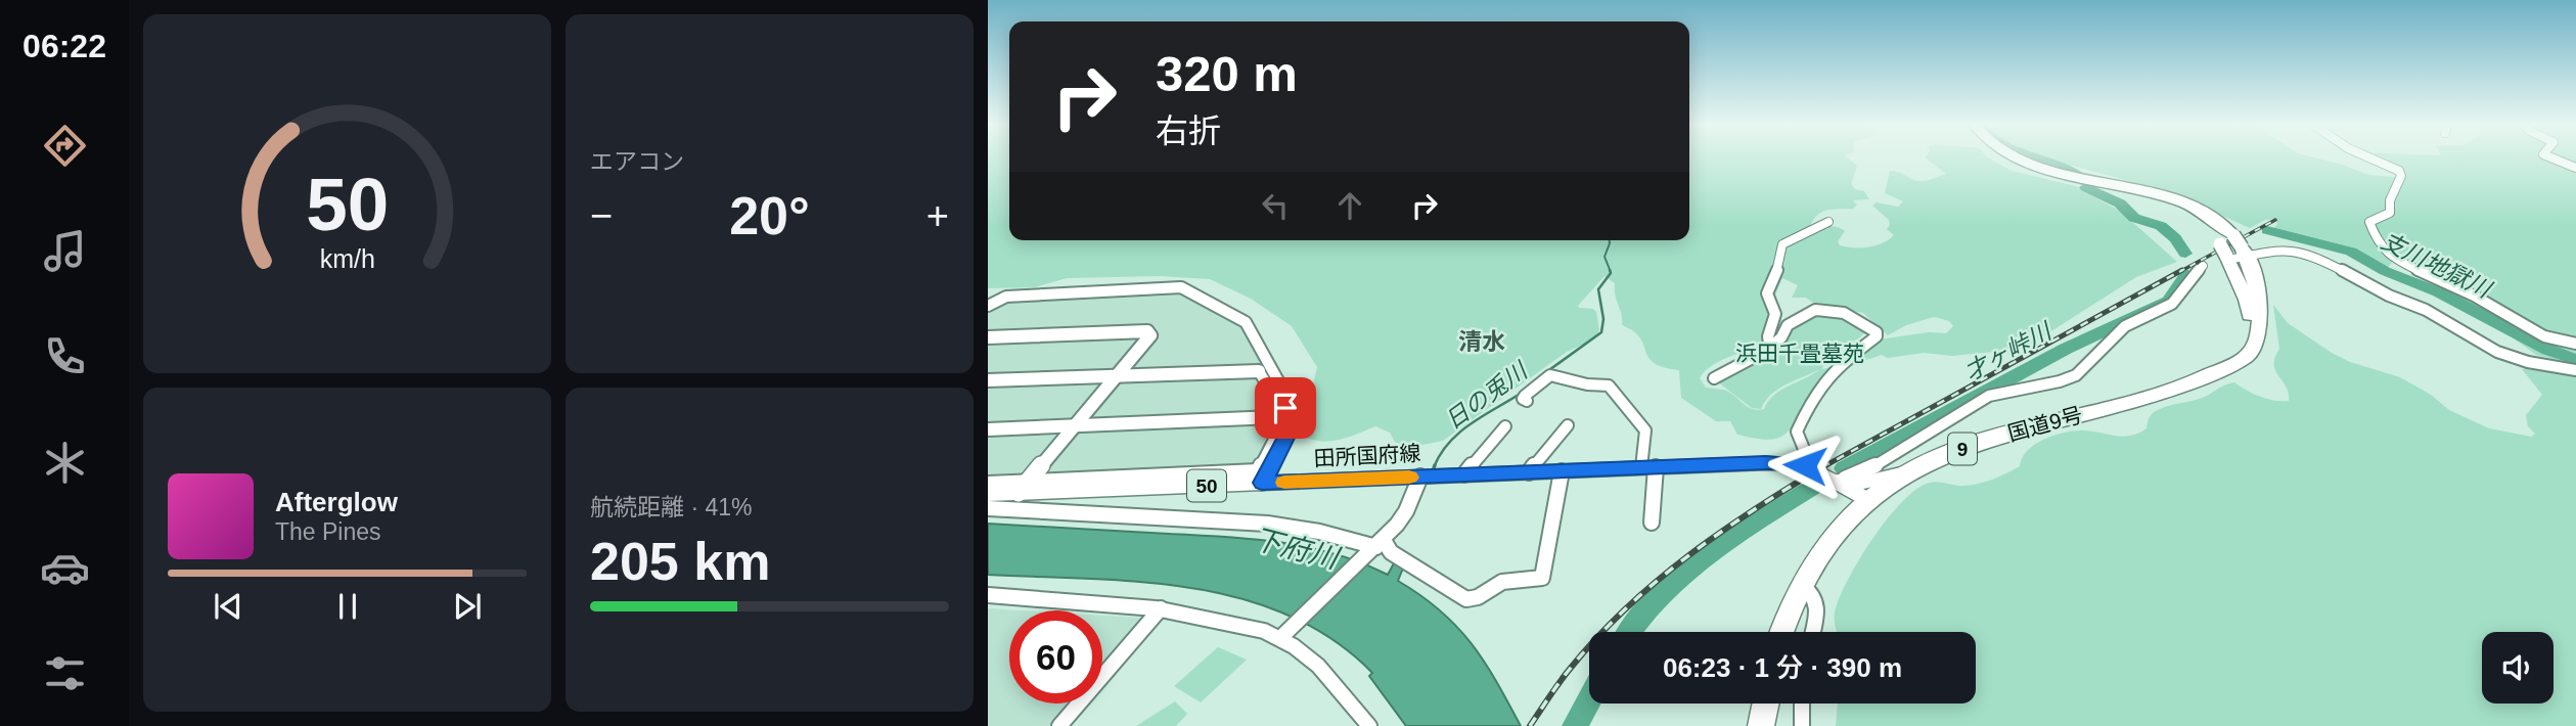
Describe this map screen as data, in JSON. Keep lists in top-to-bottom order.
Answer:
{
  "streets": {
    "highway": ["国道9号", "9"],
    "main road": ["田所国府線", "50"]
  },
  "crossings": [
    ["国道9号", "田所国府線"]
  ],
  "districts": ["清水"],
  "water": [
    "支川地獄川",
    "才ヶ峠川",
    "日の兎川",
    "下府川"
  ],
  "parks": ["浜田千畳墓苑"],
  "page": {
    "tabs": "06:22",
    "tile": [
      "エアコン",
      ["航続距離 · 41%", "205 km"]
    ],
    "turn": ["320 m", "右折"],
    "heat": ["−", "20°", "+"],
    "song": ["Afterglow", "The Pines"],
    "limit": "60",
    "trip": "06:23 · 1 分 · 390 m",
    "gauge": ["50", "km/h"]
  }
}
